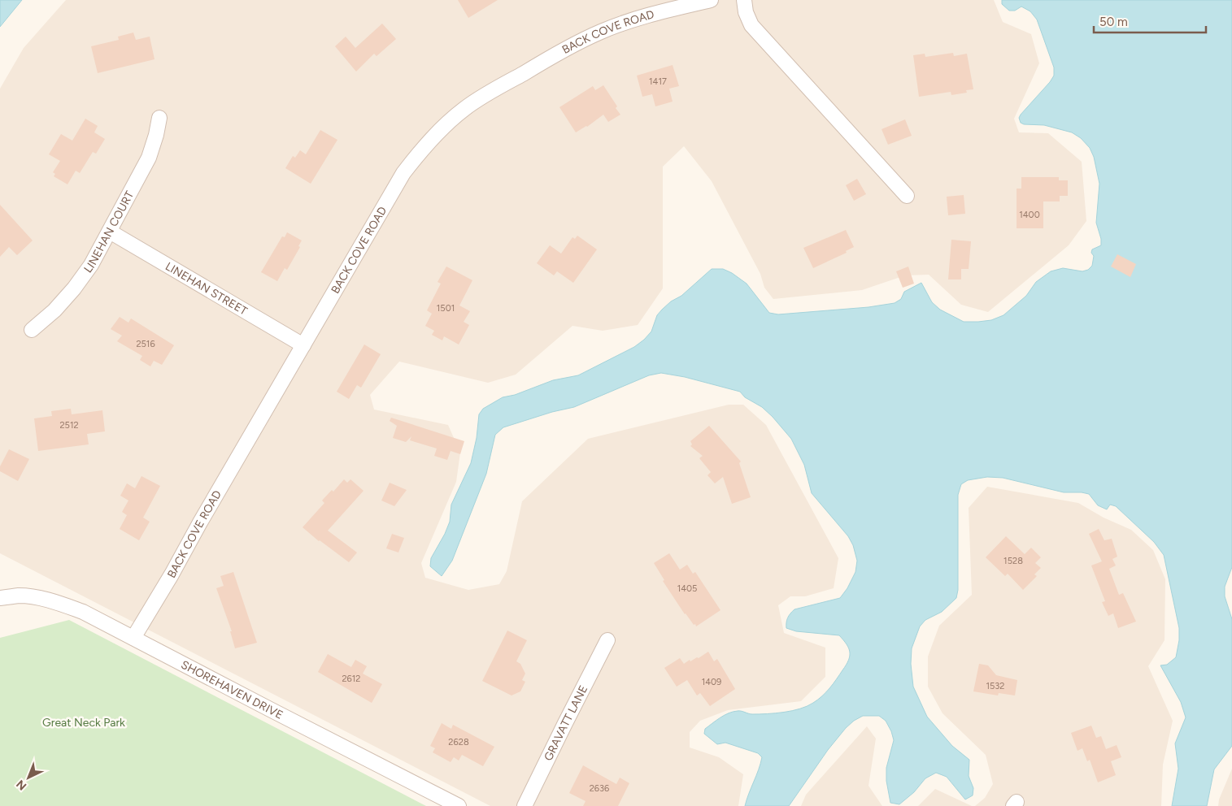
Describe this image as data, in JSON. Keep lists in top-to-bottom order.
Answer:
{
  "streets": {
    "street": [
      "BACK COVE ROAD",
      "LINEHAN COURT",
      "LINEHAN STREET",
      "SHOREHAVEN DRIVE",
      "GRAVATT LANE"
    ]
  },
  "crossings": [
    ["BACK COVE ROAD", "LINEHAN STREET"],
    ["BACK COVE ROAD", "SHOREHAVEN DRIVE"],
    ["LINEHAN COURT", "LINEHAN STREET"]
  ],
  "parks": ["Great Neck Park"],
  "house_numbers": [
    "1417",
    "1400",
    "1501",
    "2516",
    "2512",
    "1528",
    "1405",
    "2612",
    "1409",
    "1532",
    "2628",
    "2636"
  ],
  "scale_bar": "50 m",
  "north": "bottom left"
}
